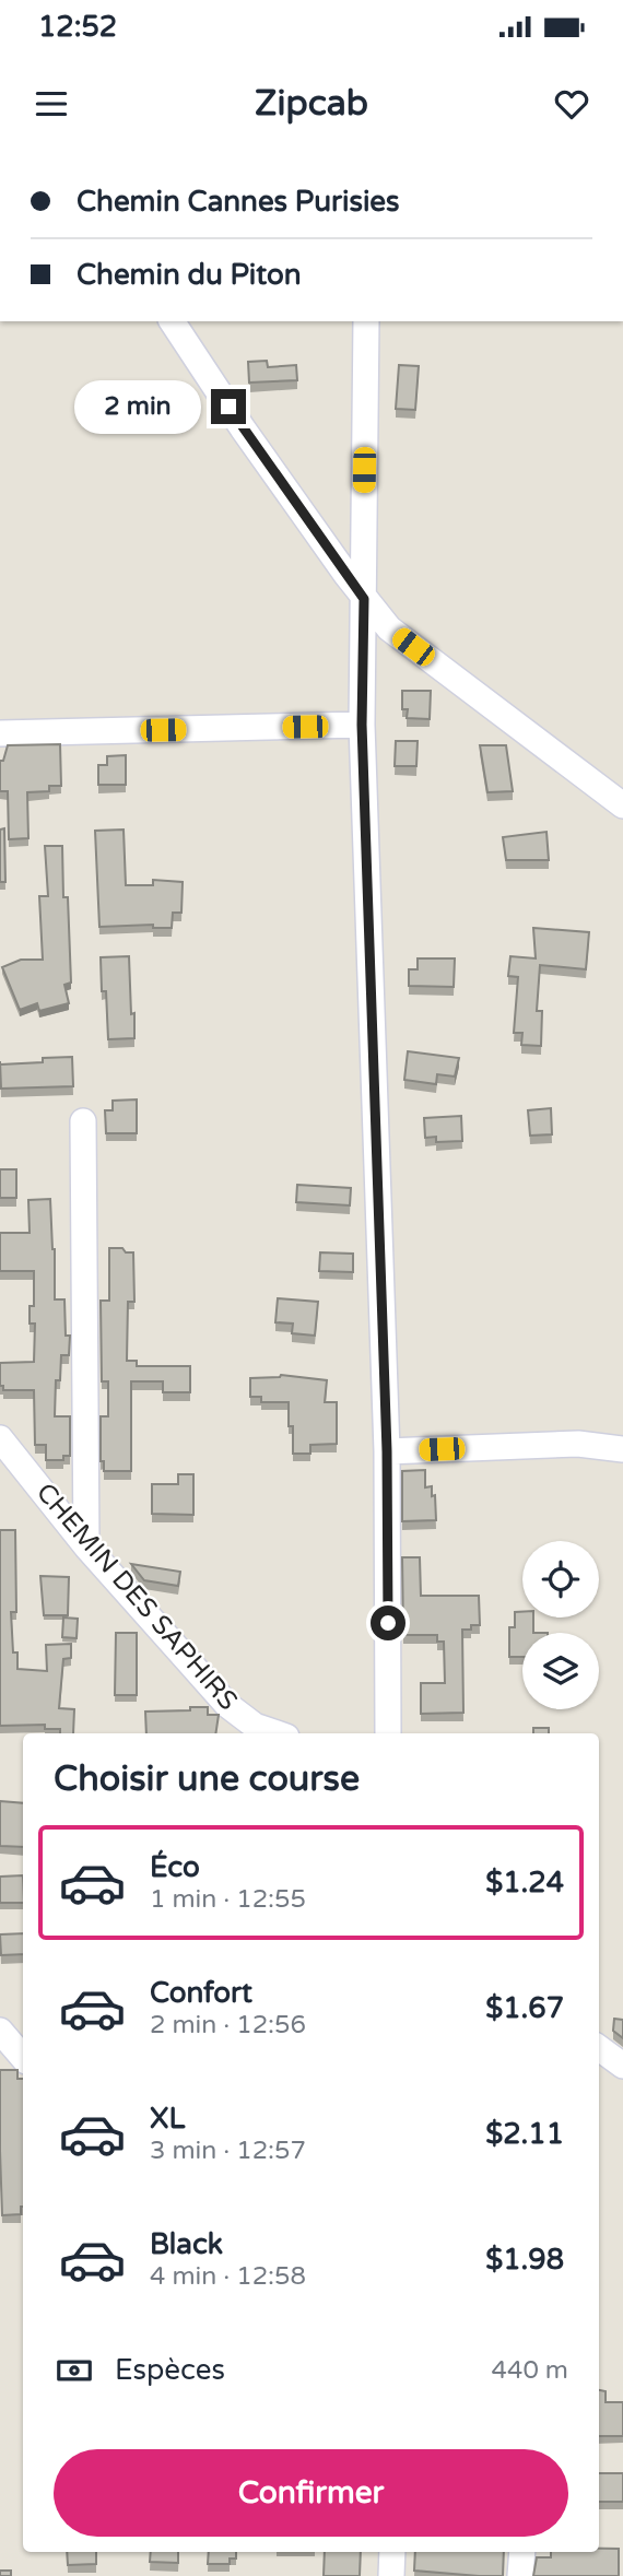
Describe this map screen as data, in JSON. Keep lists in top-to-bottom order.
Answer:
{
  "streets": {
    "street": ["CHEMIN DES SAPHIRS"]
  },
  "page": {
    "status": "12:52",
    "header": "Zipcab",
    "banner": ["Chemin Cannes Purisies", "Chemin du Piton"],
    "bubble": "2 min",
    "heading": "Choisir une course",
    "list": [
      {
        "name": "Éco",
        "note": "1 min · 12:55",
        "value": "$1.24"
      },
      {
        "name": "Confort",
        "note": "2 min · 12:56",
        "value": "$1.67"
      },
      {
        "name": "XL",
        "note": "3 min · 12:57",
        "value": "$2.11"
      },
      {
        "name": "Black",
        "note": "4 min · 12:58",
        "value": "$1.98"
      }
    ],
    "pay": ["Espèces", "440 m"],
    "buttons": "Confirmer"
  }
}
